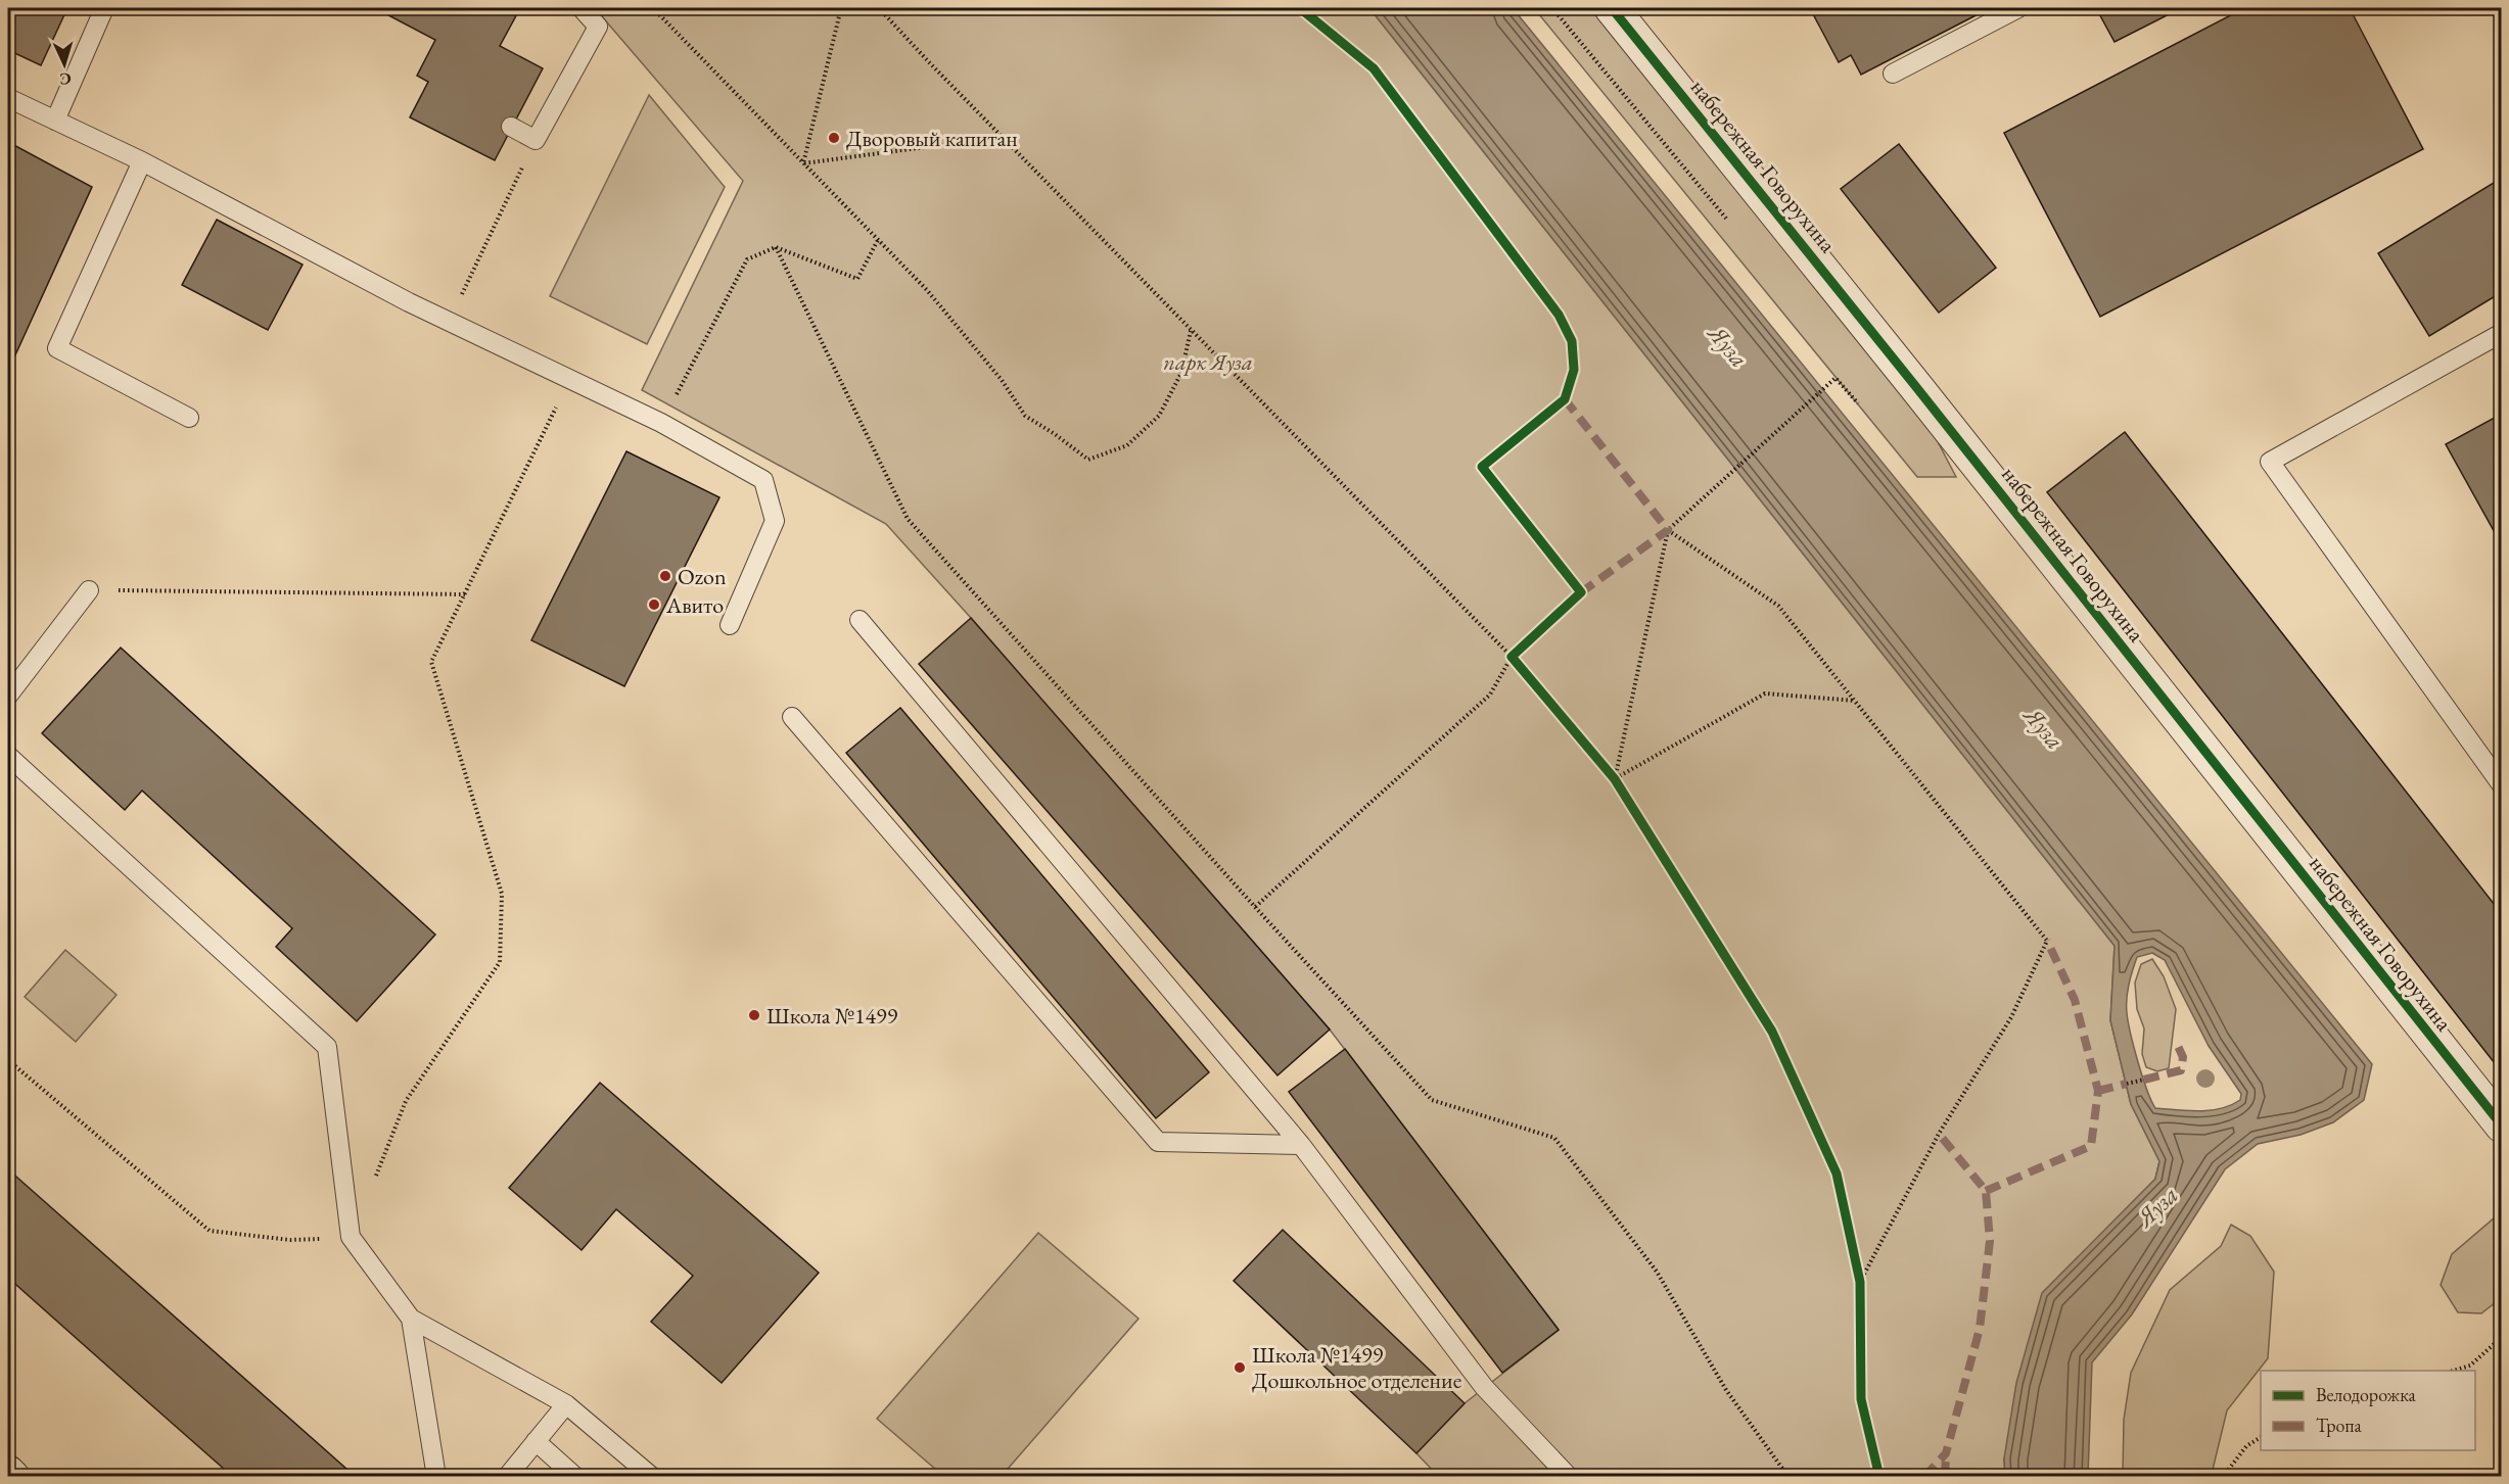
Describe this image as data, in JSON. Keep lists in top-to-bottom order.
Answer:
{
  "streets": {
    "street": ["набережная Говорухина"]
  },
  "water": ["Яуза"],
  "parks": ["парк Яуза"],
  "places": [
    "Дворовый капитан",
    "Ozon",
    "Авито",
    "Школа №1499",
    "Школа №1499 Дошкольное отделение"
  ],
  "legend": ["Велодорожка", "Тропа"],
  "north": "bottom"
}
